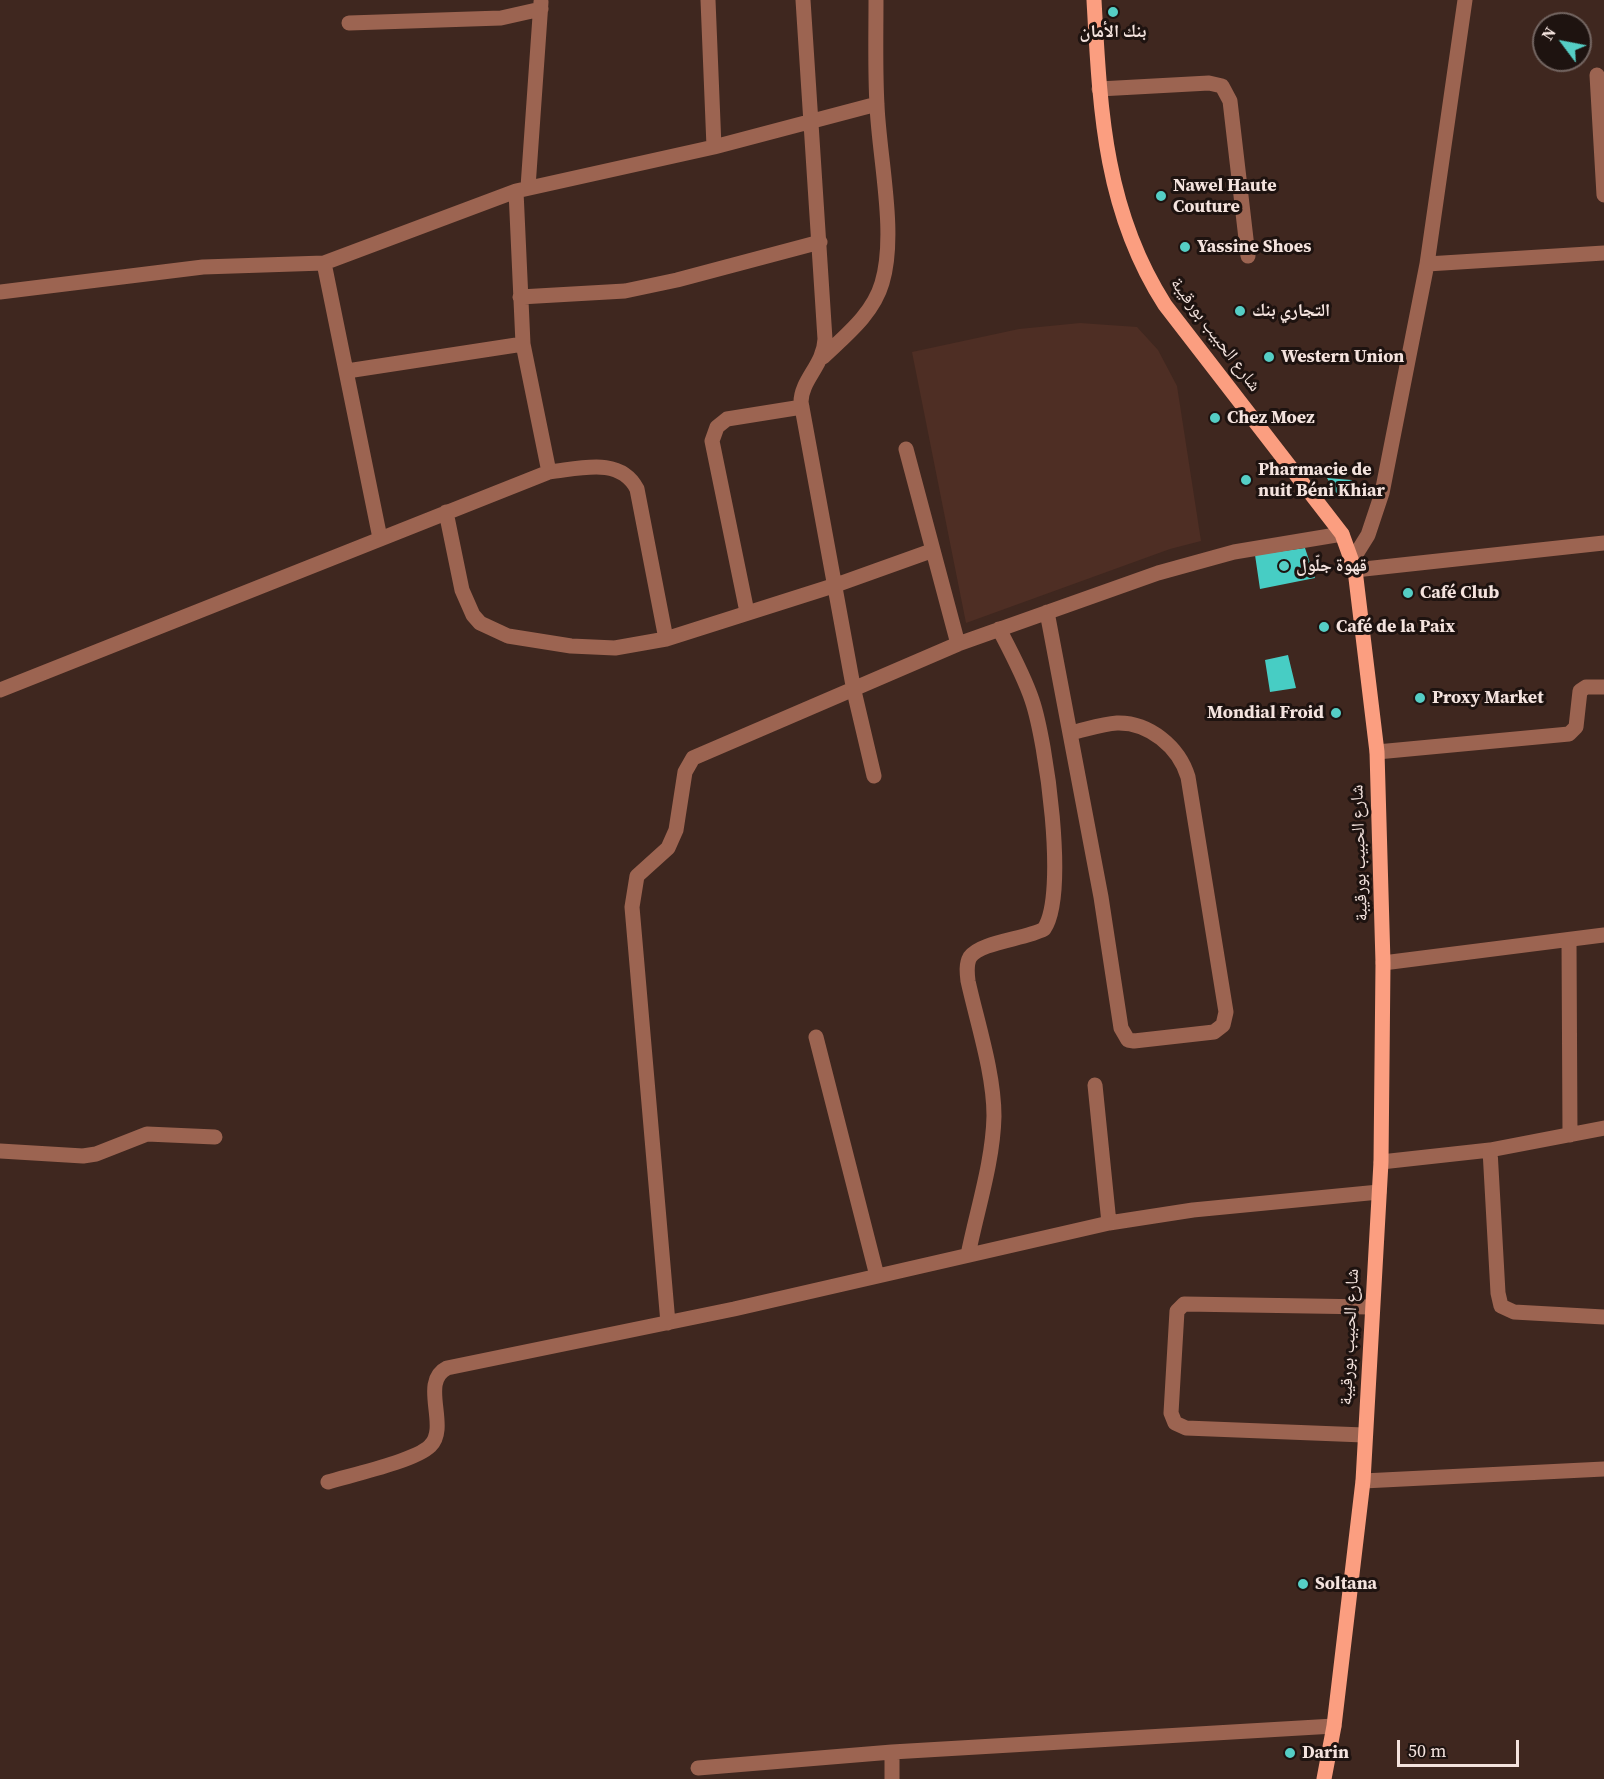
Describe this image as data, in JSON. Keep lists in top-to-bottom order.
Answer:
{
  "streets": {
    "main road": ["شارع الحبيب بورقيبة"]
  },
  "places": [
    "بنك الأمان",
    "Nawel Haute Couture",
    "Yassine Shoes",
    "التجاري بنك",
    "Western Union",
    "Chez Moez",
    "Pharmacie de nuit Béni Khiar",
    "قهوة جلّول",
    "Café Club",
    "Café de la Paix",
    "Proxy Market",
    "Mondial Froid",
    "Soltana",
    "Darin"
  ],
  "scale_bar": "50 m",
  "north": "top left"
}
